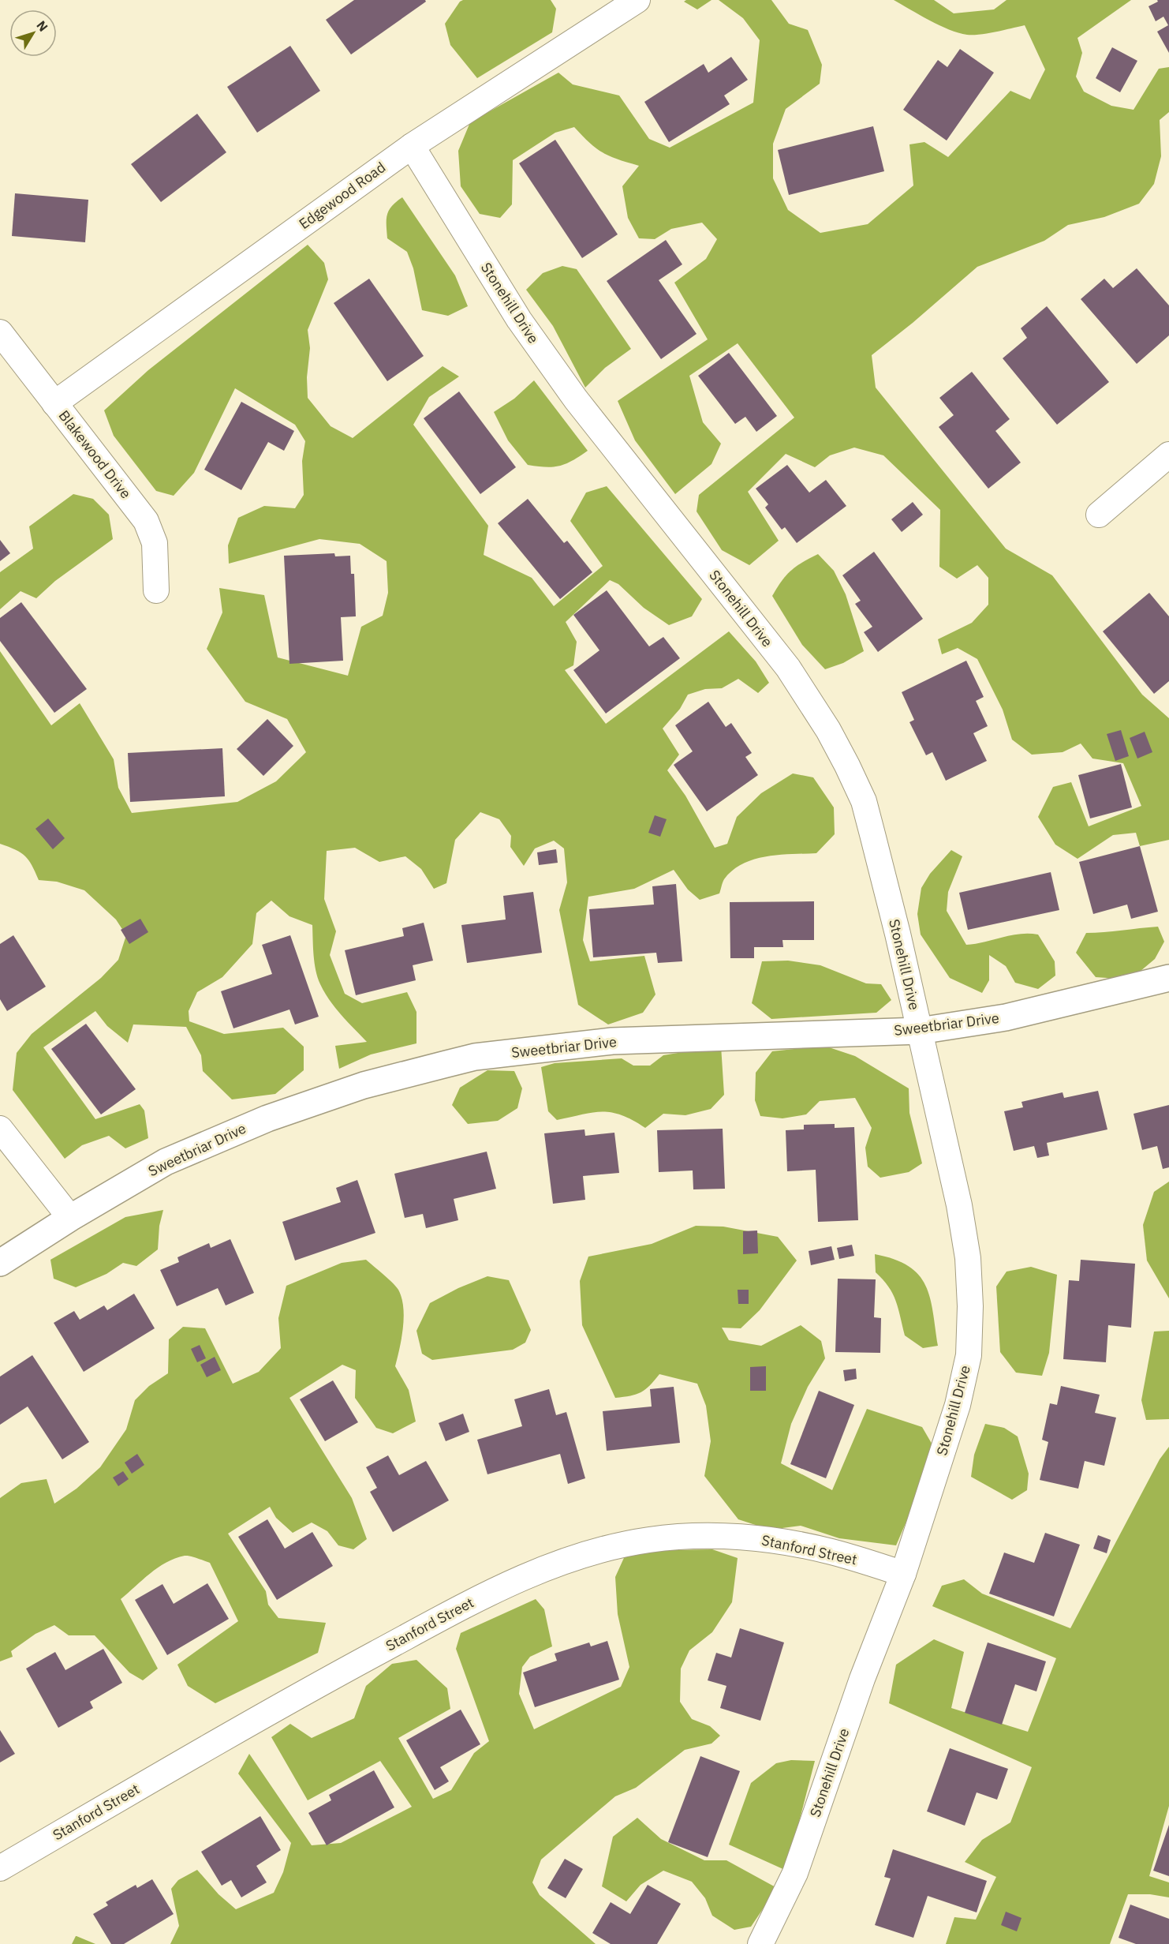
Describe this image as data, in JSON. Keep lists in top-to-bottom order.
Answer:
{
  "streets": {
    "street": [
      "Edgewood Road",
      "Stonehill Drive",
      "Blakewood Drive",
      "Sweetbriar Drive",
      "Stanford Street"
    ]
  },
  "crossings": [
    ["Edgewood Road", "Stonehill Drive"],
    ["Edgewood Road", "Blakewood Drive"],
    ["Stonehill Drive", "Sweetbriar Drive"],
    ["Stonehill Drive", "Stanford Street"]
  ],
  "north": "top right"
}
